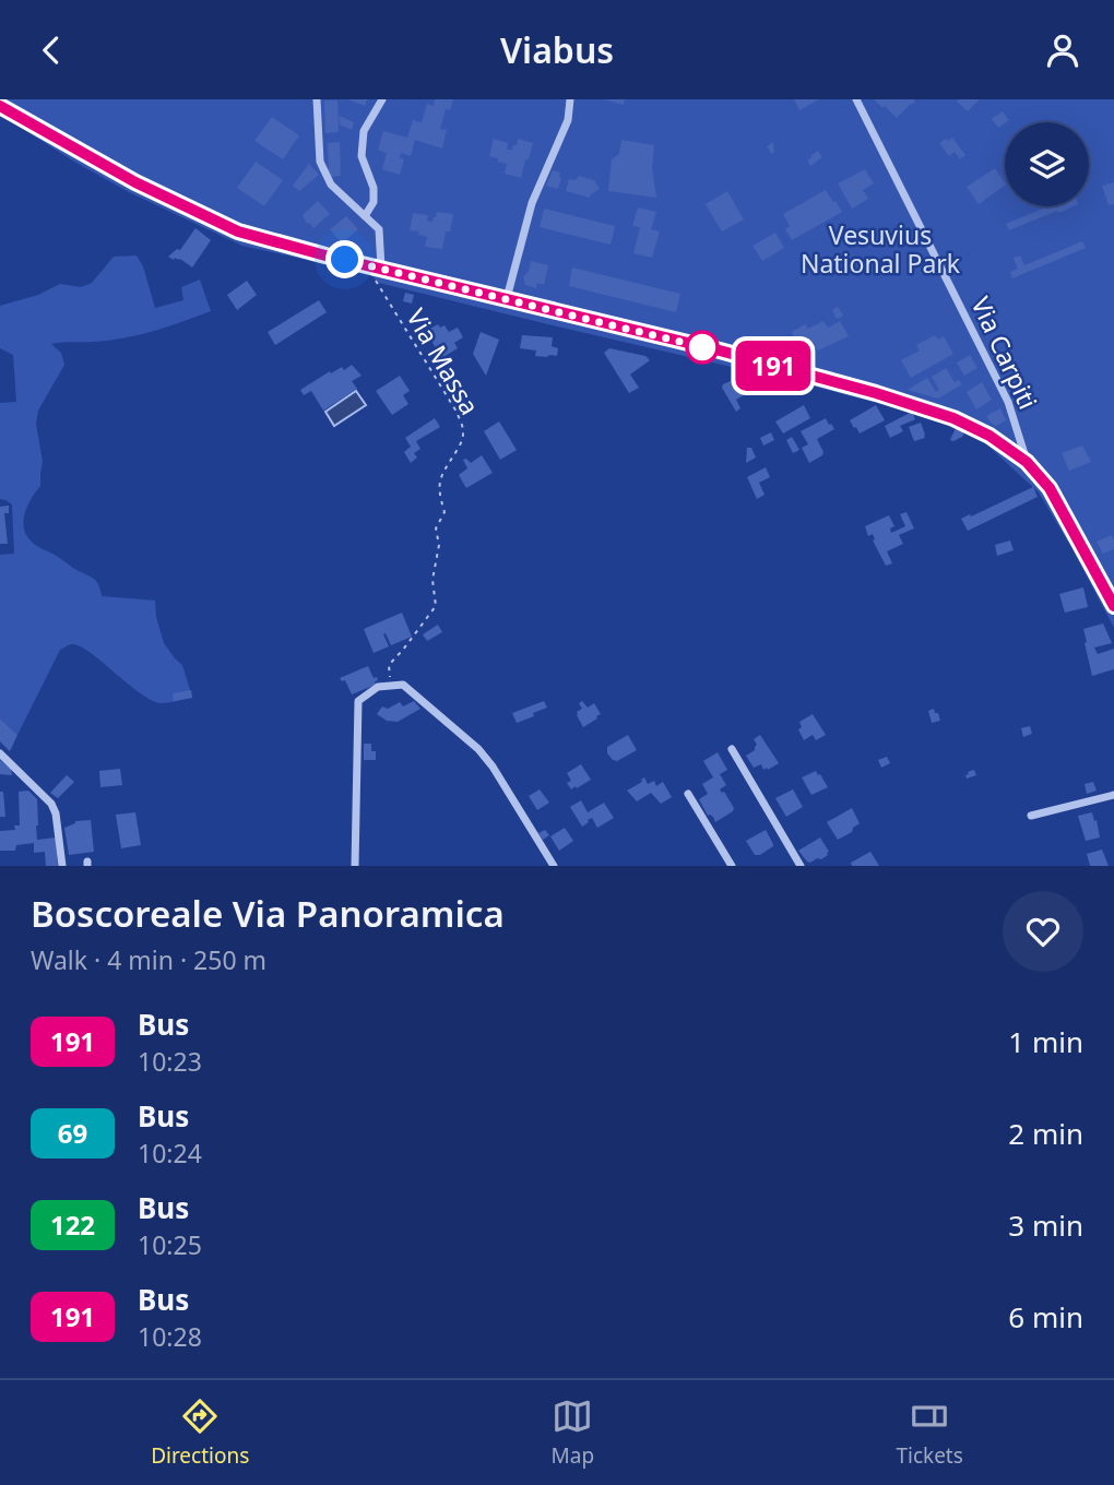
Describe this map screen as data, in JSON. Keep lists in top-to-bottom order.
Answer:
{
  "streets": {
    "street": ["Via Carpiti"],
    "path": ["Via Massa"]
  },
  "parks": ["Vesuvius National Park"],
  "lines": ["bus line 191"],
  "page": {
    "header": "Viabus",
    "on_map": "191",
    "heading": ["Boscoreale Via Panoramica", "Walk · 4 min · 250 m"],
    "list": [
      {
        "mark": "191",
        "name": "Bus",
        "note": "10:23",
        "value": "1 min"
      },
      {
        "mark": "69",
        "name": "Bus",
        "note": "10:24",
        "value": "2 min"
      },
      {
        "mark": "122",
        "name": "Bus",
        "note": "10:25",
        "value": "3 min"
      },
      {
        "mark": "191",
        "name": "Bus",
        "note": "10:28",
        "value": "6 min"
      }
    ],
    "tabs": ["Directions", "Map", "Tickets"]
  }
}
